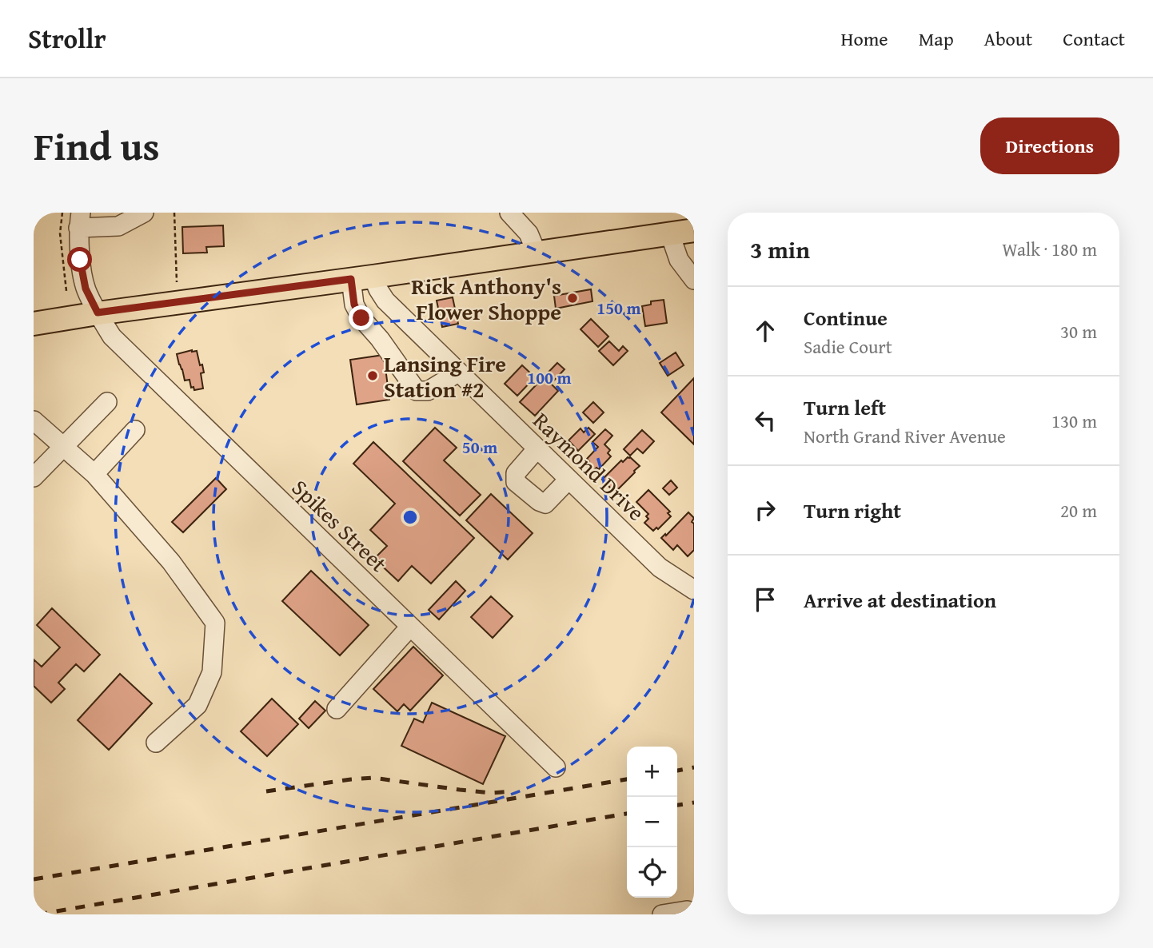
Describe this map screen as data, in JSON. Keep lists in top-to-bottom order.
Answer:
{
  "streets": {
    "street": ["Raymond Drive", "Spikes Street"]
  },
  "places": ["Rick Anthony's Flower Shoppe", "Lansing Fire Station #2"],
  "page": {
    "header": "Strollr",
    "nav": [
      "Home",
      "Map",
      "About",
      "Contact"
    ],
    "title": "Find us",
    "buttons": "Directions",
    "heading": ["3 min", "Walk · 180 m"],
    "list": [
      ["Continue", "Sadie Court", "30 m"],
      ["Turn left", "North Grand River Avenue", "130 m"],
      ["Turn right", "20 m"],
      "Arrive at destination"
    ],
    "map_buttons": ["+", "−"]
  },
  "rings": ["150 m", "100 m", "50 m"]
}
